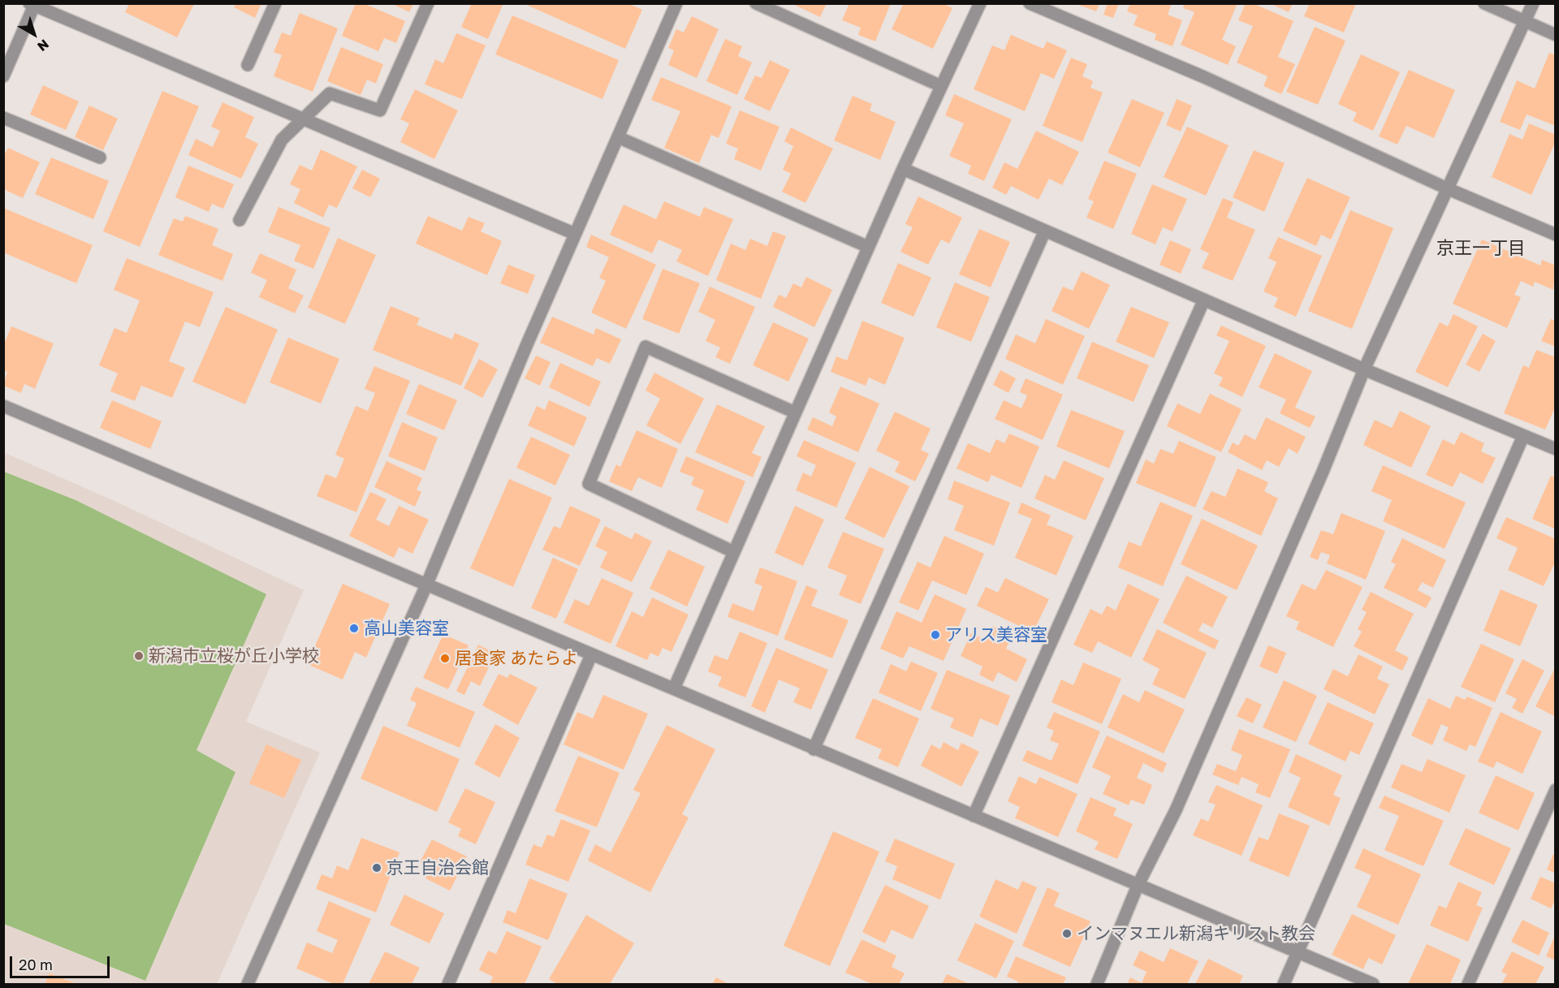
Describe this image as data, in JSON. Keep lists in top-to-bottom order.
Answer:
{
  "districts": ["京王一丁目"],
  "places": [
    "高山美容室",
    "アリス美容室",
    "新潟市立桜が丘小学校",
    "居食家 あたらよ",
    "京王自治会館",
    "インマヌエル新潟キリスト教会"
  ],
  "scale_bar": "20 m",
  "north": "bottom right"
}
